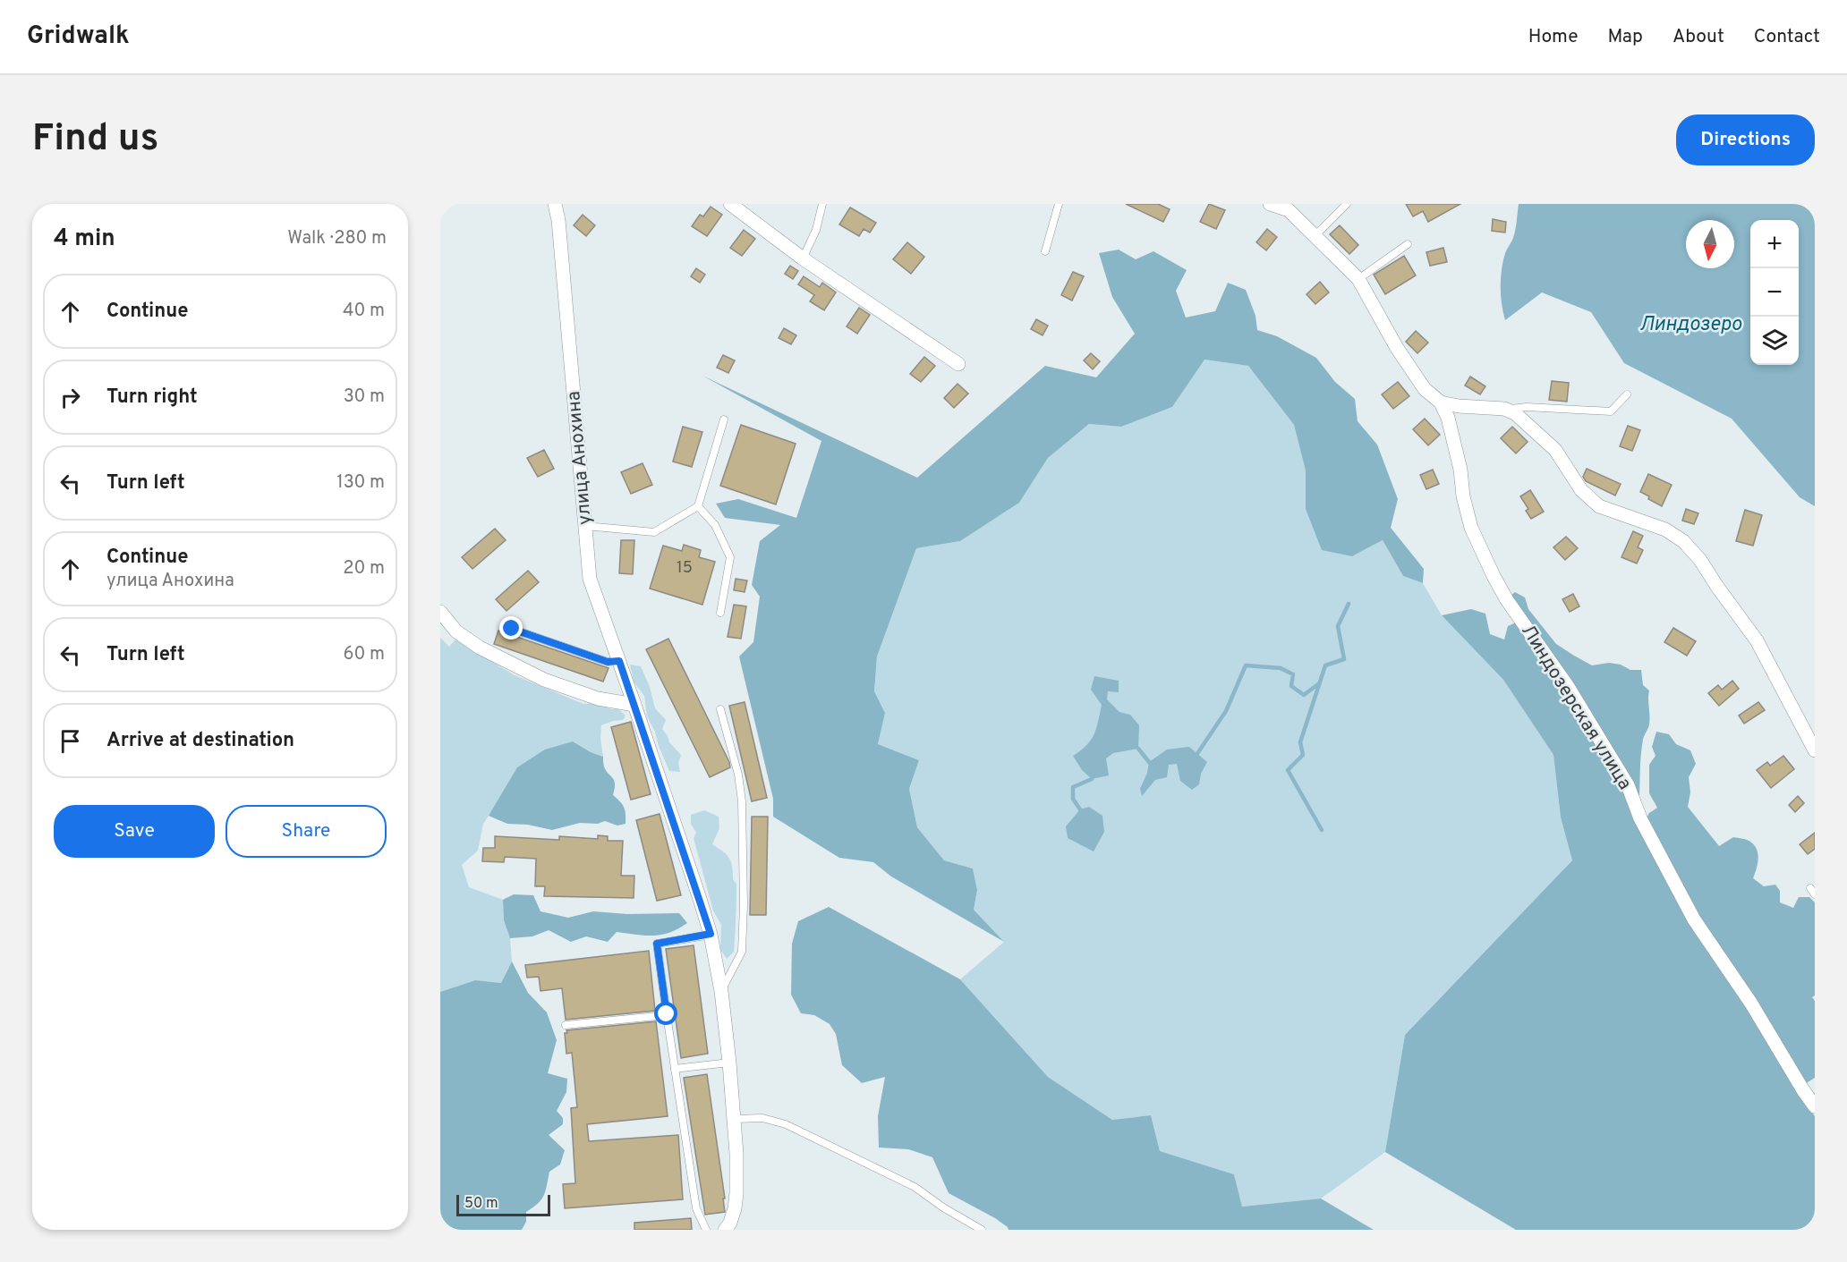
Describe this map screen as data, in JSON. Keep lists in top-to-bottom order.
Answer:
{
  "streets": {
    "street": ["улица Анохина", "Линдозерская улица"]
  },
  "water": ["Линдозеро"],
  "house_numbers": ["15"],
  "scale_bar": "50 m",
  "north": "bottom",
  "page": {
    "header": "Gridwalk",
    "nav": [
      "Home",
      "Map",
      "About",
      "Contact"
    ],
    "buttons": [
      "Directions",
      ["Save", "Share"]
    ],
    "title": "Find us",
    "heading": ["4 min", "Walk · 280 m"],
    "map_buttons": ["+", "−"],
    "list": [
      ["Continue", "40 m"],
      ["Turn right", "30 m"],
      ["Turn left", "130 m"],
      ["Continue", "улица Анохина", "20 m"],
      ["Turn left", "60 m"],
      "Arrive at destination"
    ],
    "scale": "50 m"
  }
}
